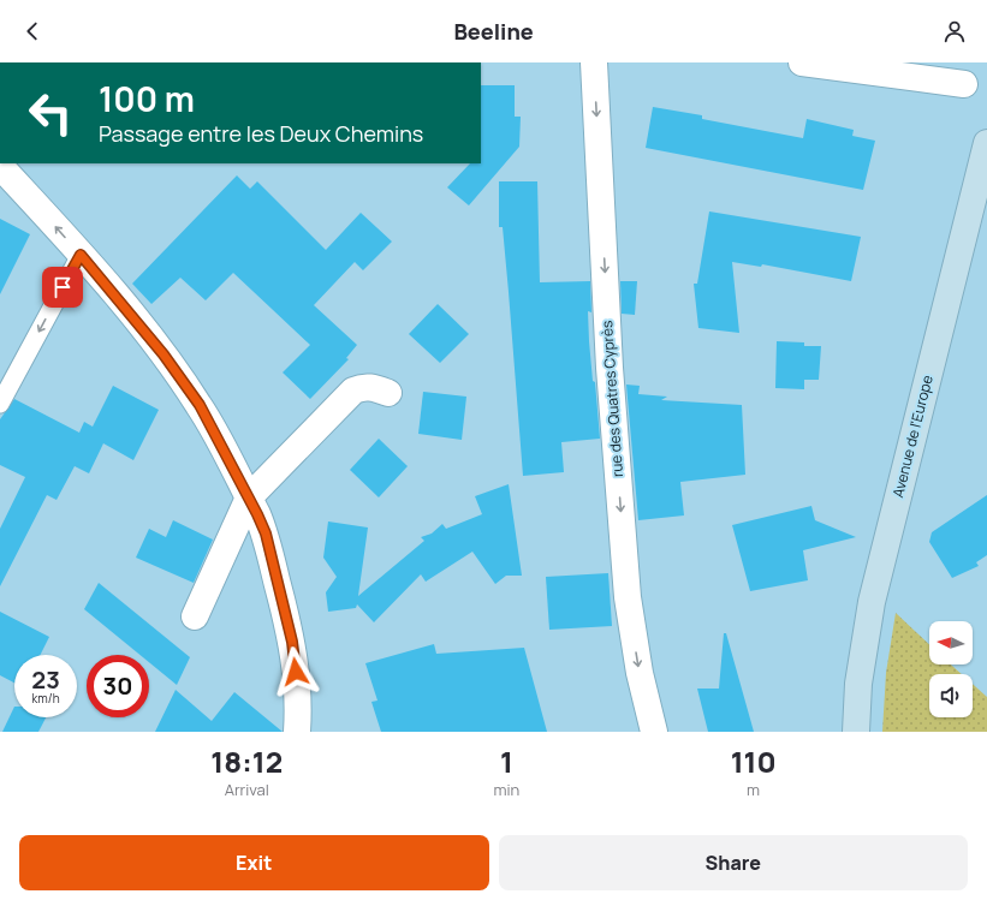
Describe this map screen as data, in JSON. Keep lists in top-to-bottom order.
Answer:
{
  "streets": {
    "main road": ["Avenue de l'Europe"],
    "street": ["rue des Quatres Cyprès"]
  },
  "one_way": ["rue des Quatres Cyprès"],
  "north": "left",
  "page": {
    "header": "Beeline",
    "turn": ["100 m", "Passage entre les Deux Chemins"],
    "speed": "23 km/h",
    "limit": "30",
    "eta": [
      "18:12",
      "Arrival",
      "1",
      "min",
      "110",
      "m"
    ],
    "buttons": ["Exit", "Share"]
  }
}
